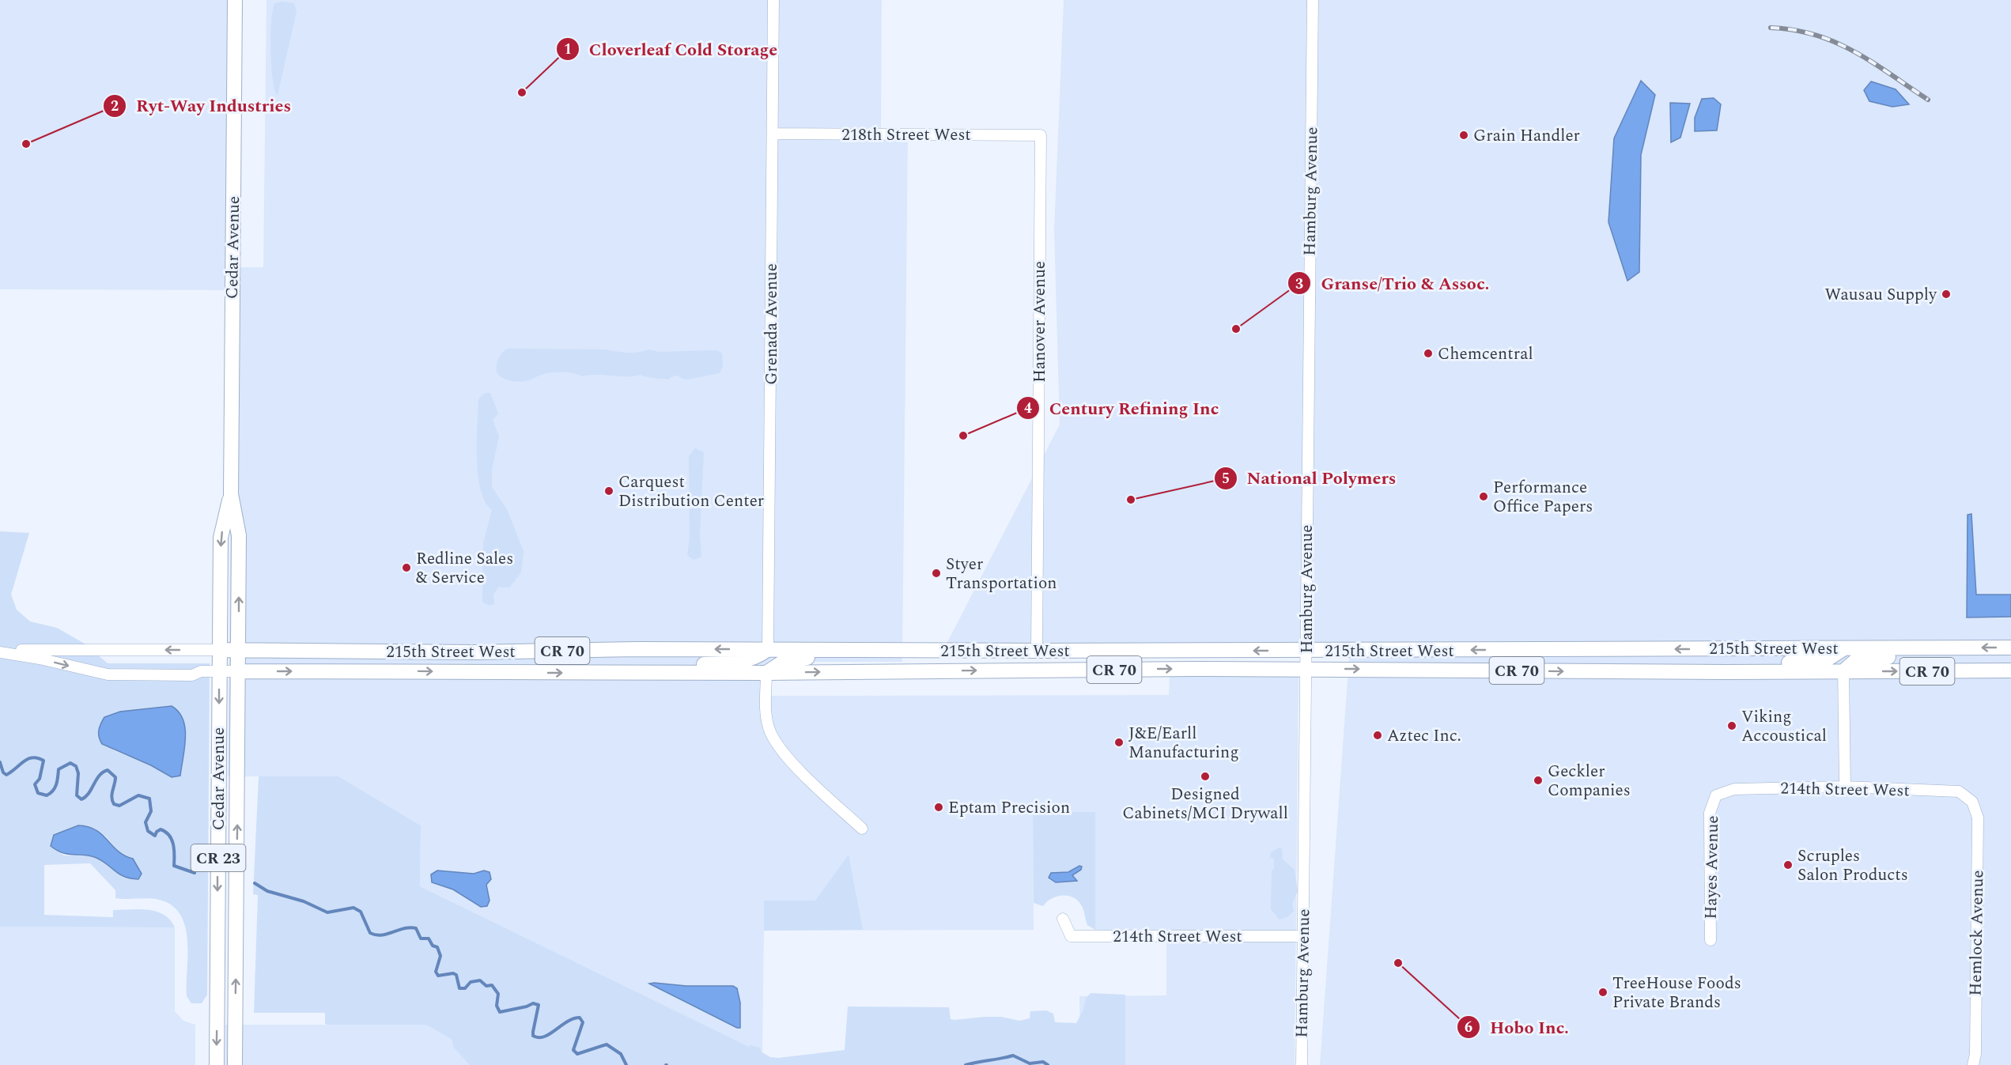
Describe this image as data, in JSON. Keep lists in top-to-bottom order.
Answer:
{
  "streets": {
    "main road": [
      "Cedar Avenue",
      "215th Street West",
      "CR 70",
      "CR 23"
    ],
    "street": [
      "218th Street West",
      "Hamburg Avenue",
      "Hanover Avenue",
      "Grenada Avenue",
      "214th Street West",
      "Hayes Avenue",
      "Hemlock Avenue"
    ]
  },
  "crossings": [
    ["218th Street West", "Hanover Avenue"],
    ["218th Street West", "Grenada Avenue"],
    ["Hamburg Avenue", "215th Street West"],
    ["Hamburg Avenue", "214th Street West"],
    ["Cedar Avenue", "215th Street West"],
    ["Hanover Avenue", "215th Street West"],
    ["Grenada Avenue", "215th Street West"],
    ["214th Street West", "Hayes Avenue"],
    ["214th Street West", "Hemlock Avenue"]
  ],
  "places": [
    "Cloverleaf Cold Storage",
    "Grain Handler",
    "Ryt-Way Industries",
    "Wausau Supply",
    "Granse/Trio & Assoc.",
    "Chemcentral",
    "Century Refining Inc",
    "Carquest Distribution Center",
    "Performance Office Papers",
    "National Polymers",
    "Redline Sales & Service",
    "Styer Transportation",
    "Viking Accoustical",
    "Aztec Inc.",
    "J&E/Earll Manufacturing",
    "Designed Cabinets/MCI Drywall",
    "Geckler Companies",
    "Eptam Precision",
    "Scruples Salon Products",
    "Hobo Inc.",
    "TreeHouse Foods Private Brands"
  ]
}
